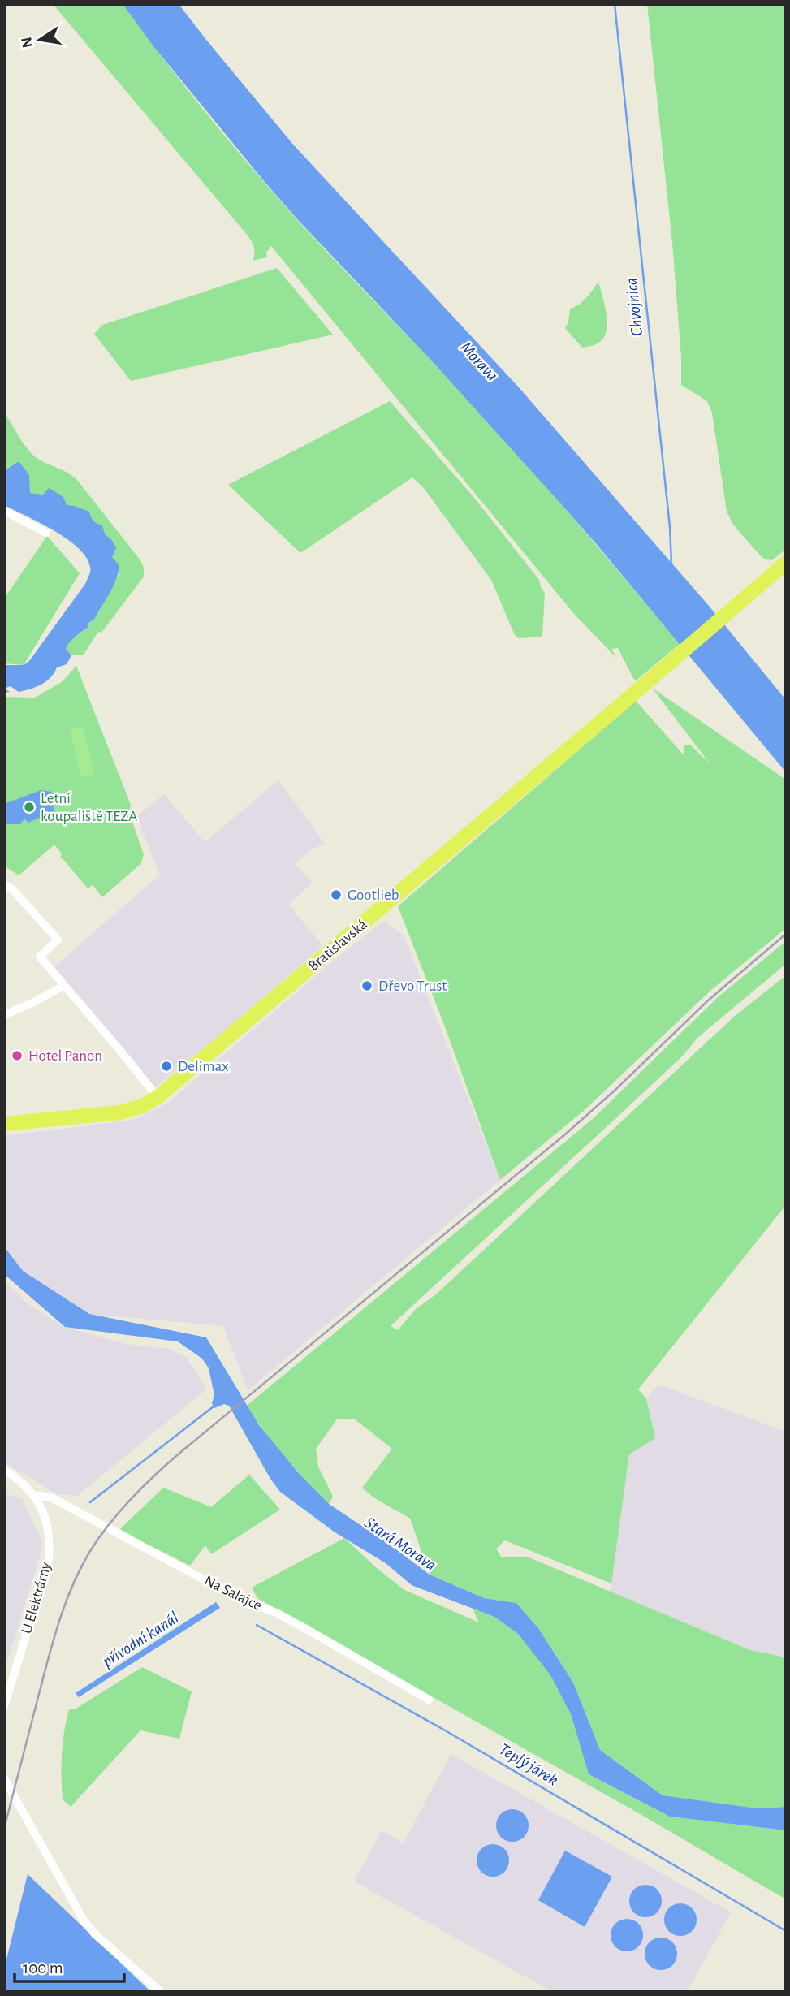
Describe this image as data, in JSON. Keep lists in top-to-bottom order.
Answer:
{
  "streets": {
    "main road": ["Bratislavská"],
    "street": ["Na Salajce", "U Elektrárny"]
  },
  "crossings": [
    ["Na Salajce", "U Elektrárny"]
  ],
  "water": [
    "Chvojnica",
    "Morava",
    "Stará Morava",
    "přívodní kanál",
    "Teplý járek"
  ],
  "places": [
    "Letní koupaliště TEZA",
    "Gootlieb",
    "Dřevo Trust",
    "Hotel Panon",
    "Delimax"
  ],
  "scale_bar": "100 m",
  "north": "left"
}
